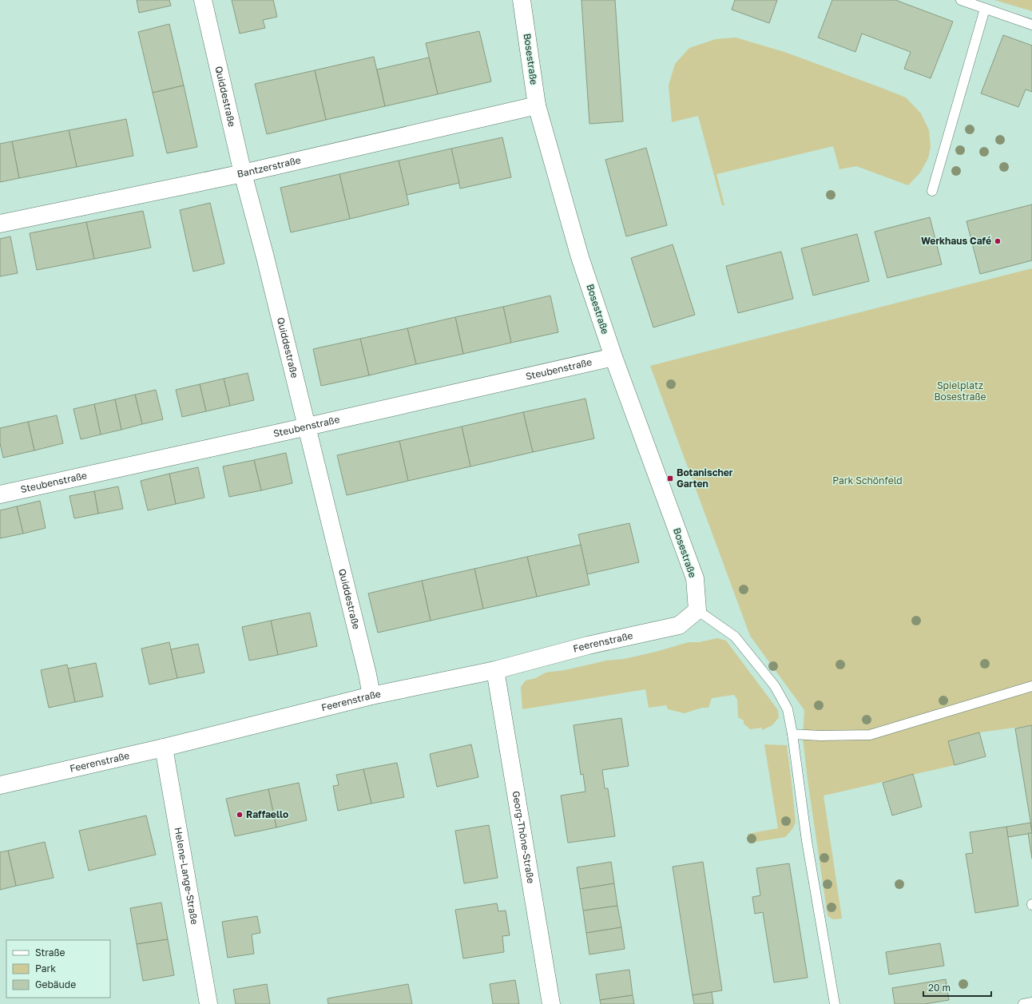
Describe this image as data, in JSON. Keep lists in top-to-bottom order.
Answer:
{
  "streets": {
    "street": [
      "Bosestraße",
      "Quiddestraße",
      "Bantzerstraße",
      "Steubenstraße",
      "Feerenstraße",
      "Georg-Thöne-Straße",
      "Helene-Lange-Straße"
    ]
  },
  "crossings": [
    ["Bosestraße", "Bantzerstraße"],
    ["Bosestraße", "Steubenstraße"],
    ["Bosestraße", "Feerenstraße"],
    ["Quiddestraße", "Bantzerstraße"],
    ["Quiddestraße", "Steubenstraße"],
    ["Quiddestraße", "Feerenstraße"],
    ["Feerenstraße", "Georg-Thöne-Straße"],
    ["Feerenstraße", "Helene-Lange-Straße"]
  ],
  "parks": ["Spielplatz Bosestraße", "Park Schönfeld"],
  "places": {
    "other": ["Werkhaus Café", "Raffaello"],
    "transit": ["Botanischer Garten"]
  },
  "legend": ["Straße", "Park", "Gebäude"],
  "scale_bar": "20 m"
}
